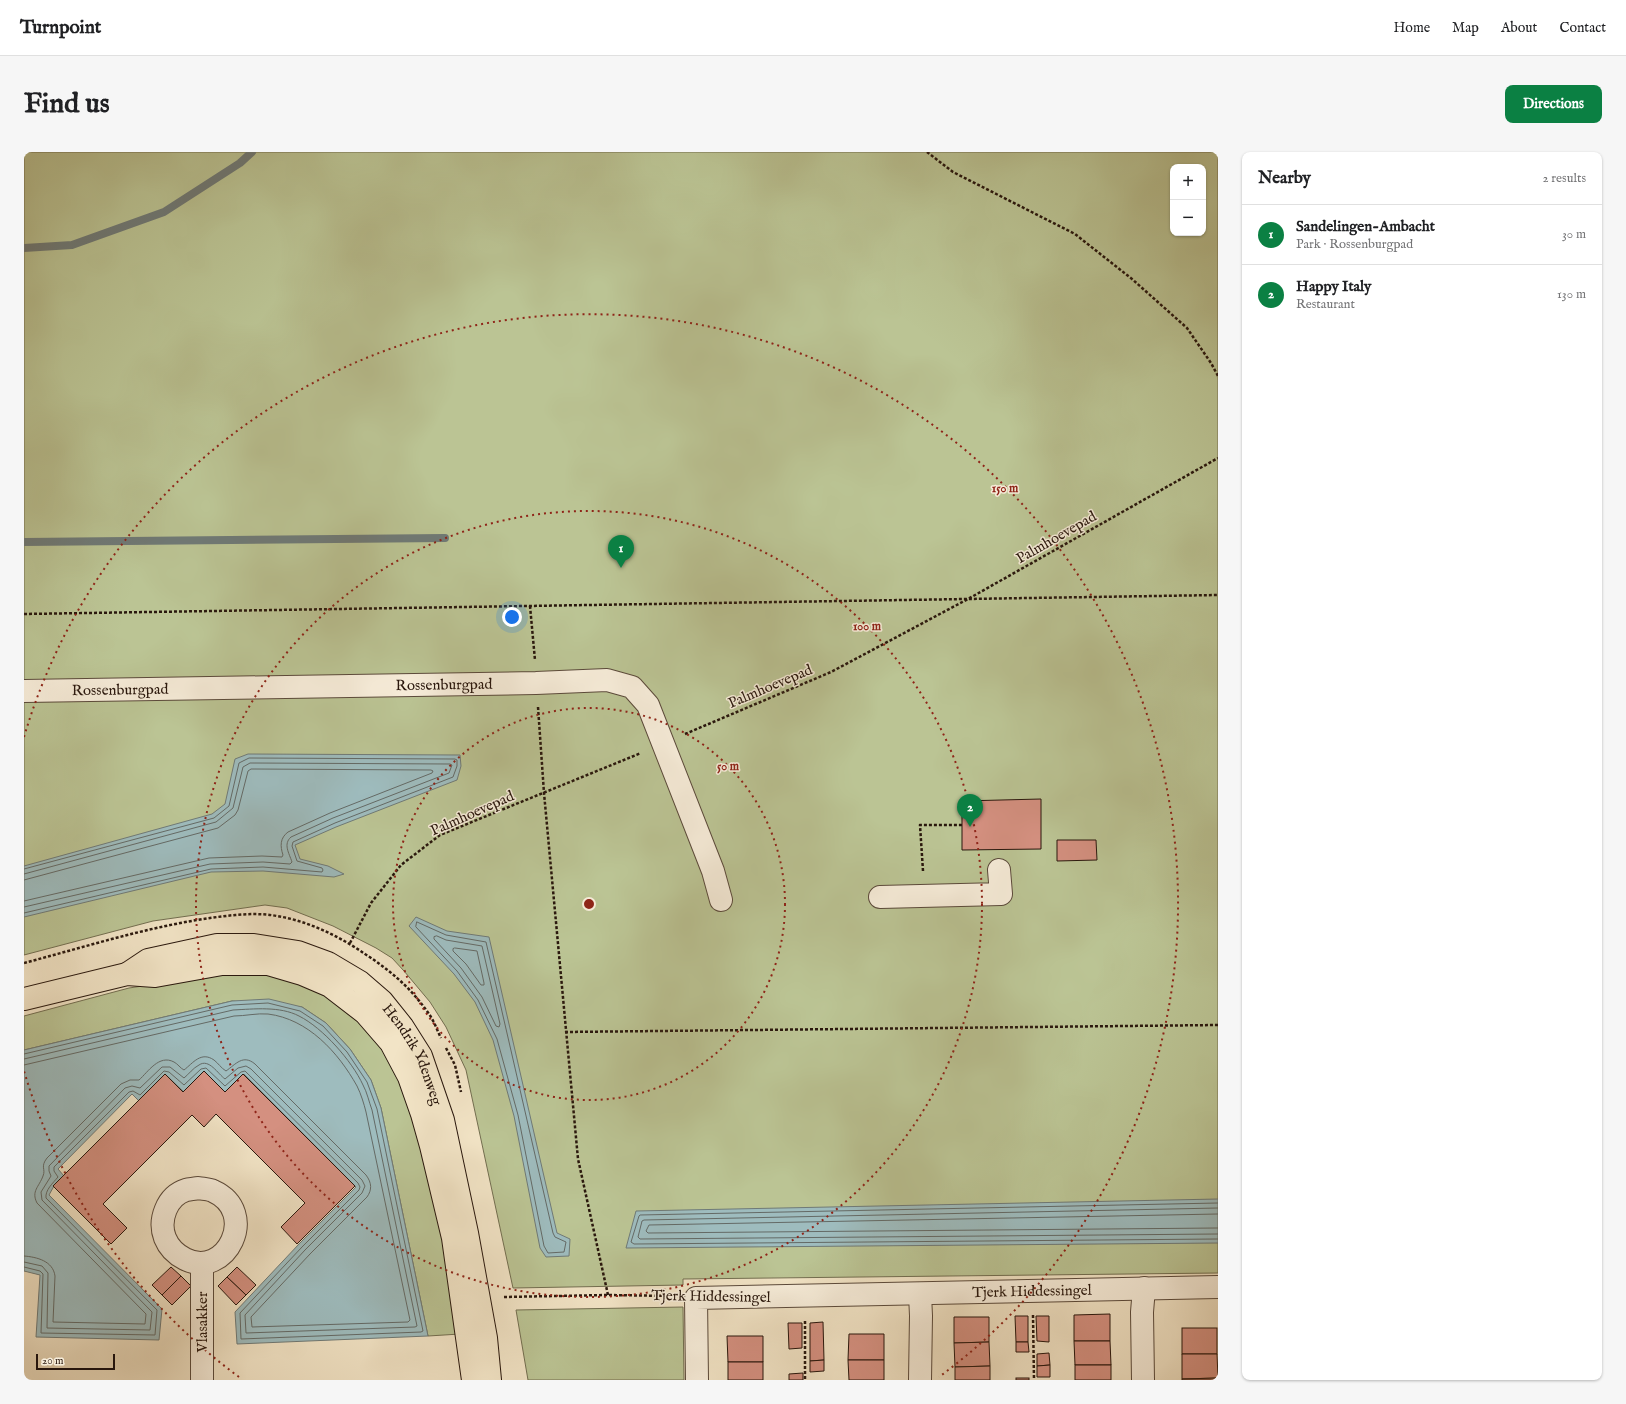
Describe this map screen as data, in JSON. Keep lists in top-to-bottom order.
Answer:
{
  "streets": {
    "main road": ["Hendrik Ydenweg"],
    "street": ["Rossenburgpad", "Tjerk Hiddessingel", "Vlasakker"],
    "path": ["Palmhoevepad"]
  },
  "crossings": [
    ["Palmhoevepad", "Rossenburgpad"]
  ],
  "scale_bar": "20 m",
  "page": {
    "header": "Turnpoint",
    "nav": [
      "Home",
      "Map",
      "About",
      "Contact"
    ],
    "buttons": "Directions",
    "title": "Find us",
    "heading": ["Nearby", "2 results"],
    "map_buttons": ["+", "−"],
    "list": [
      {
        "mark": "1",
        "name": "Sandelingen-Ambacht",
        "note": "Park · Rossenburgpad",
        "value": "30 m"
      },
      {
        "mark": "2",
        "name": "Happy Italy",
        "note": "Restaurant",
        "value": "130 m"
      }
    ],
    "pins": ["1", "2"],
    "scale": "20 m"
  },
  "rings": ["150 m", "100 m", "50 m"]
}
